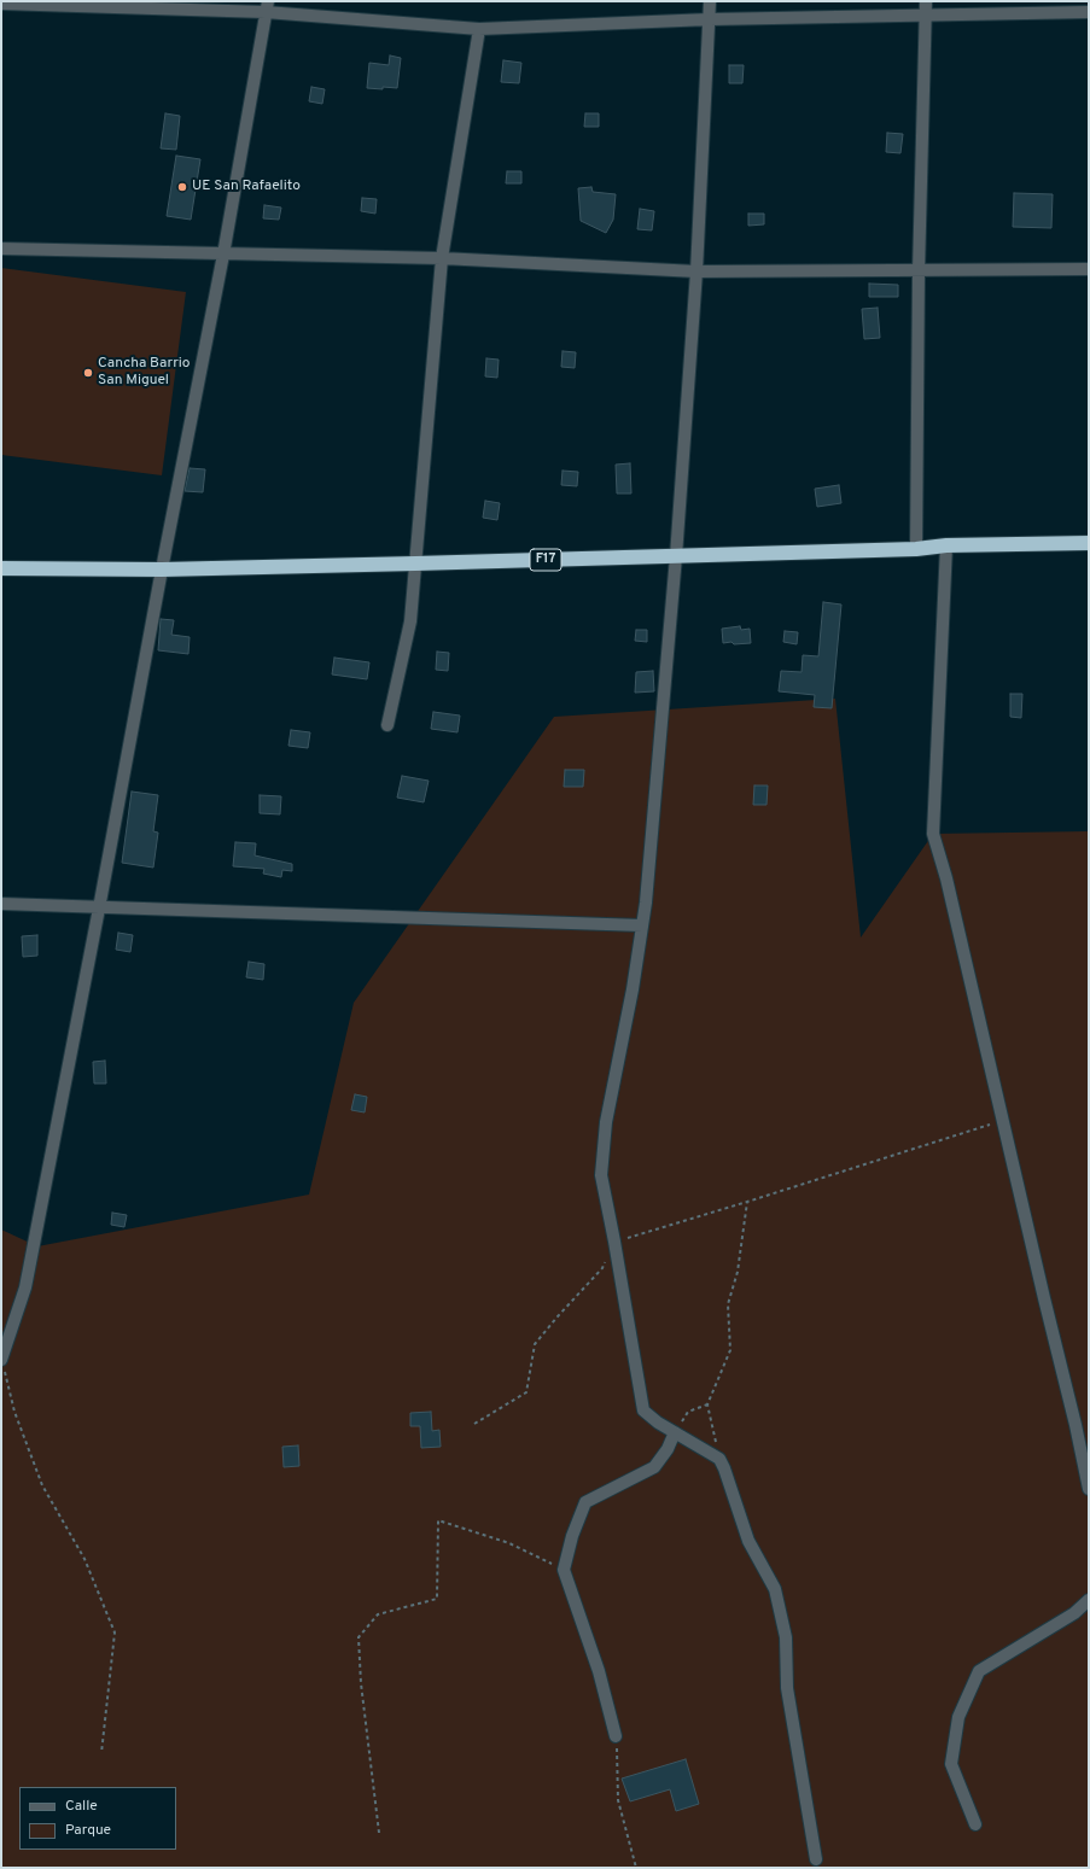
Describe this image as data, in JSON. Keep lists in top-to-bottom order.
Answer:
{
  "streets": {
    "highway": ["F17"]
  },
  "places": ["UE San Rafaelito", "Cancha Barrio San Miguel"],
  "legend": ["Calle", "Parque"]
}
